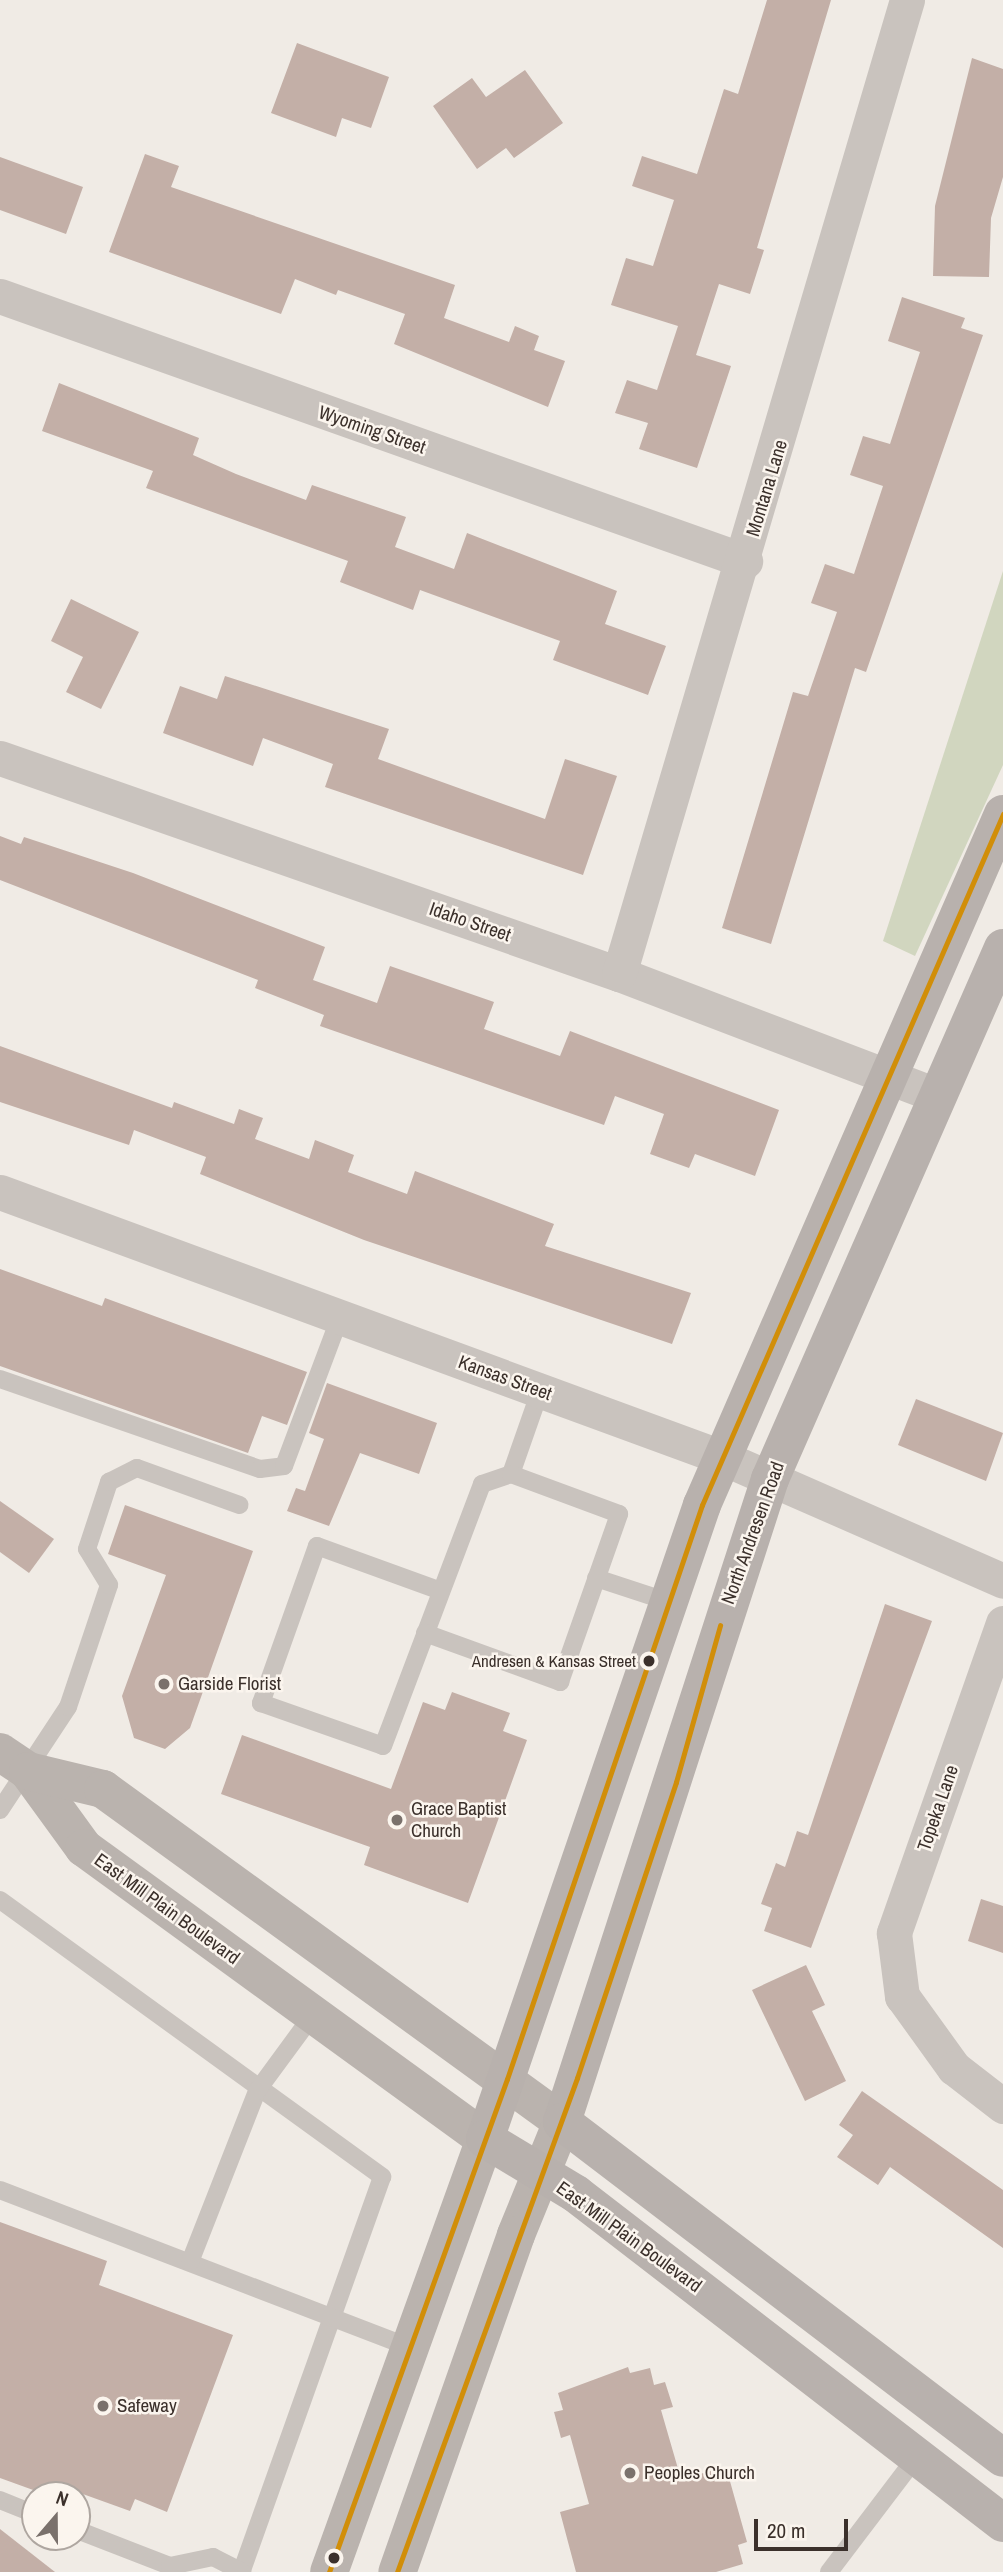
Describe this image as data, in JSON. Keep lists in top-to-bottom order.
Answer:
{
  "streets": {
    "main road": ["North Andresen Road", "East Mill Plain Boulevard"],
    "street": [
      "Wyoming Street",
      "Montana Lane",
      "Idaho Street",
      "Kansas Street",
      "Topeka Lane"
    ]
  },
  "crossings": [
    ["Wyoming Street", "Montana Lane"],
    ["Montana Lane", "Idaho Street"],
    ["Idaho Street", "North Andresen Road"],
    ["Kansas Street", "North Andresen Road"],
    ["North Andresen Road", "East Mill Plain Boulevard"]
  ],
  "places": [
    "Andresen & Kansas Street",
    "Garside Florist",
    "Grace Baptist Church",
    "Safeway",
    "Peoples Church"
  ],
  "scale_bar": "20 m",
  "north": "top"
}
